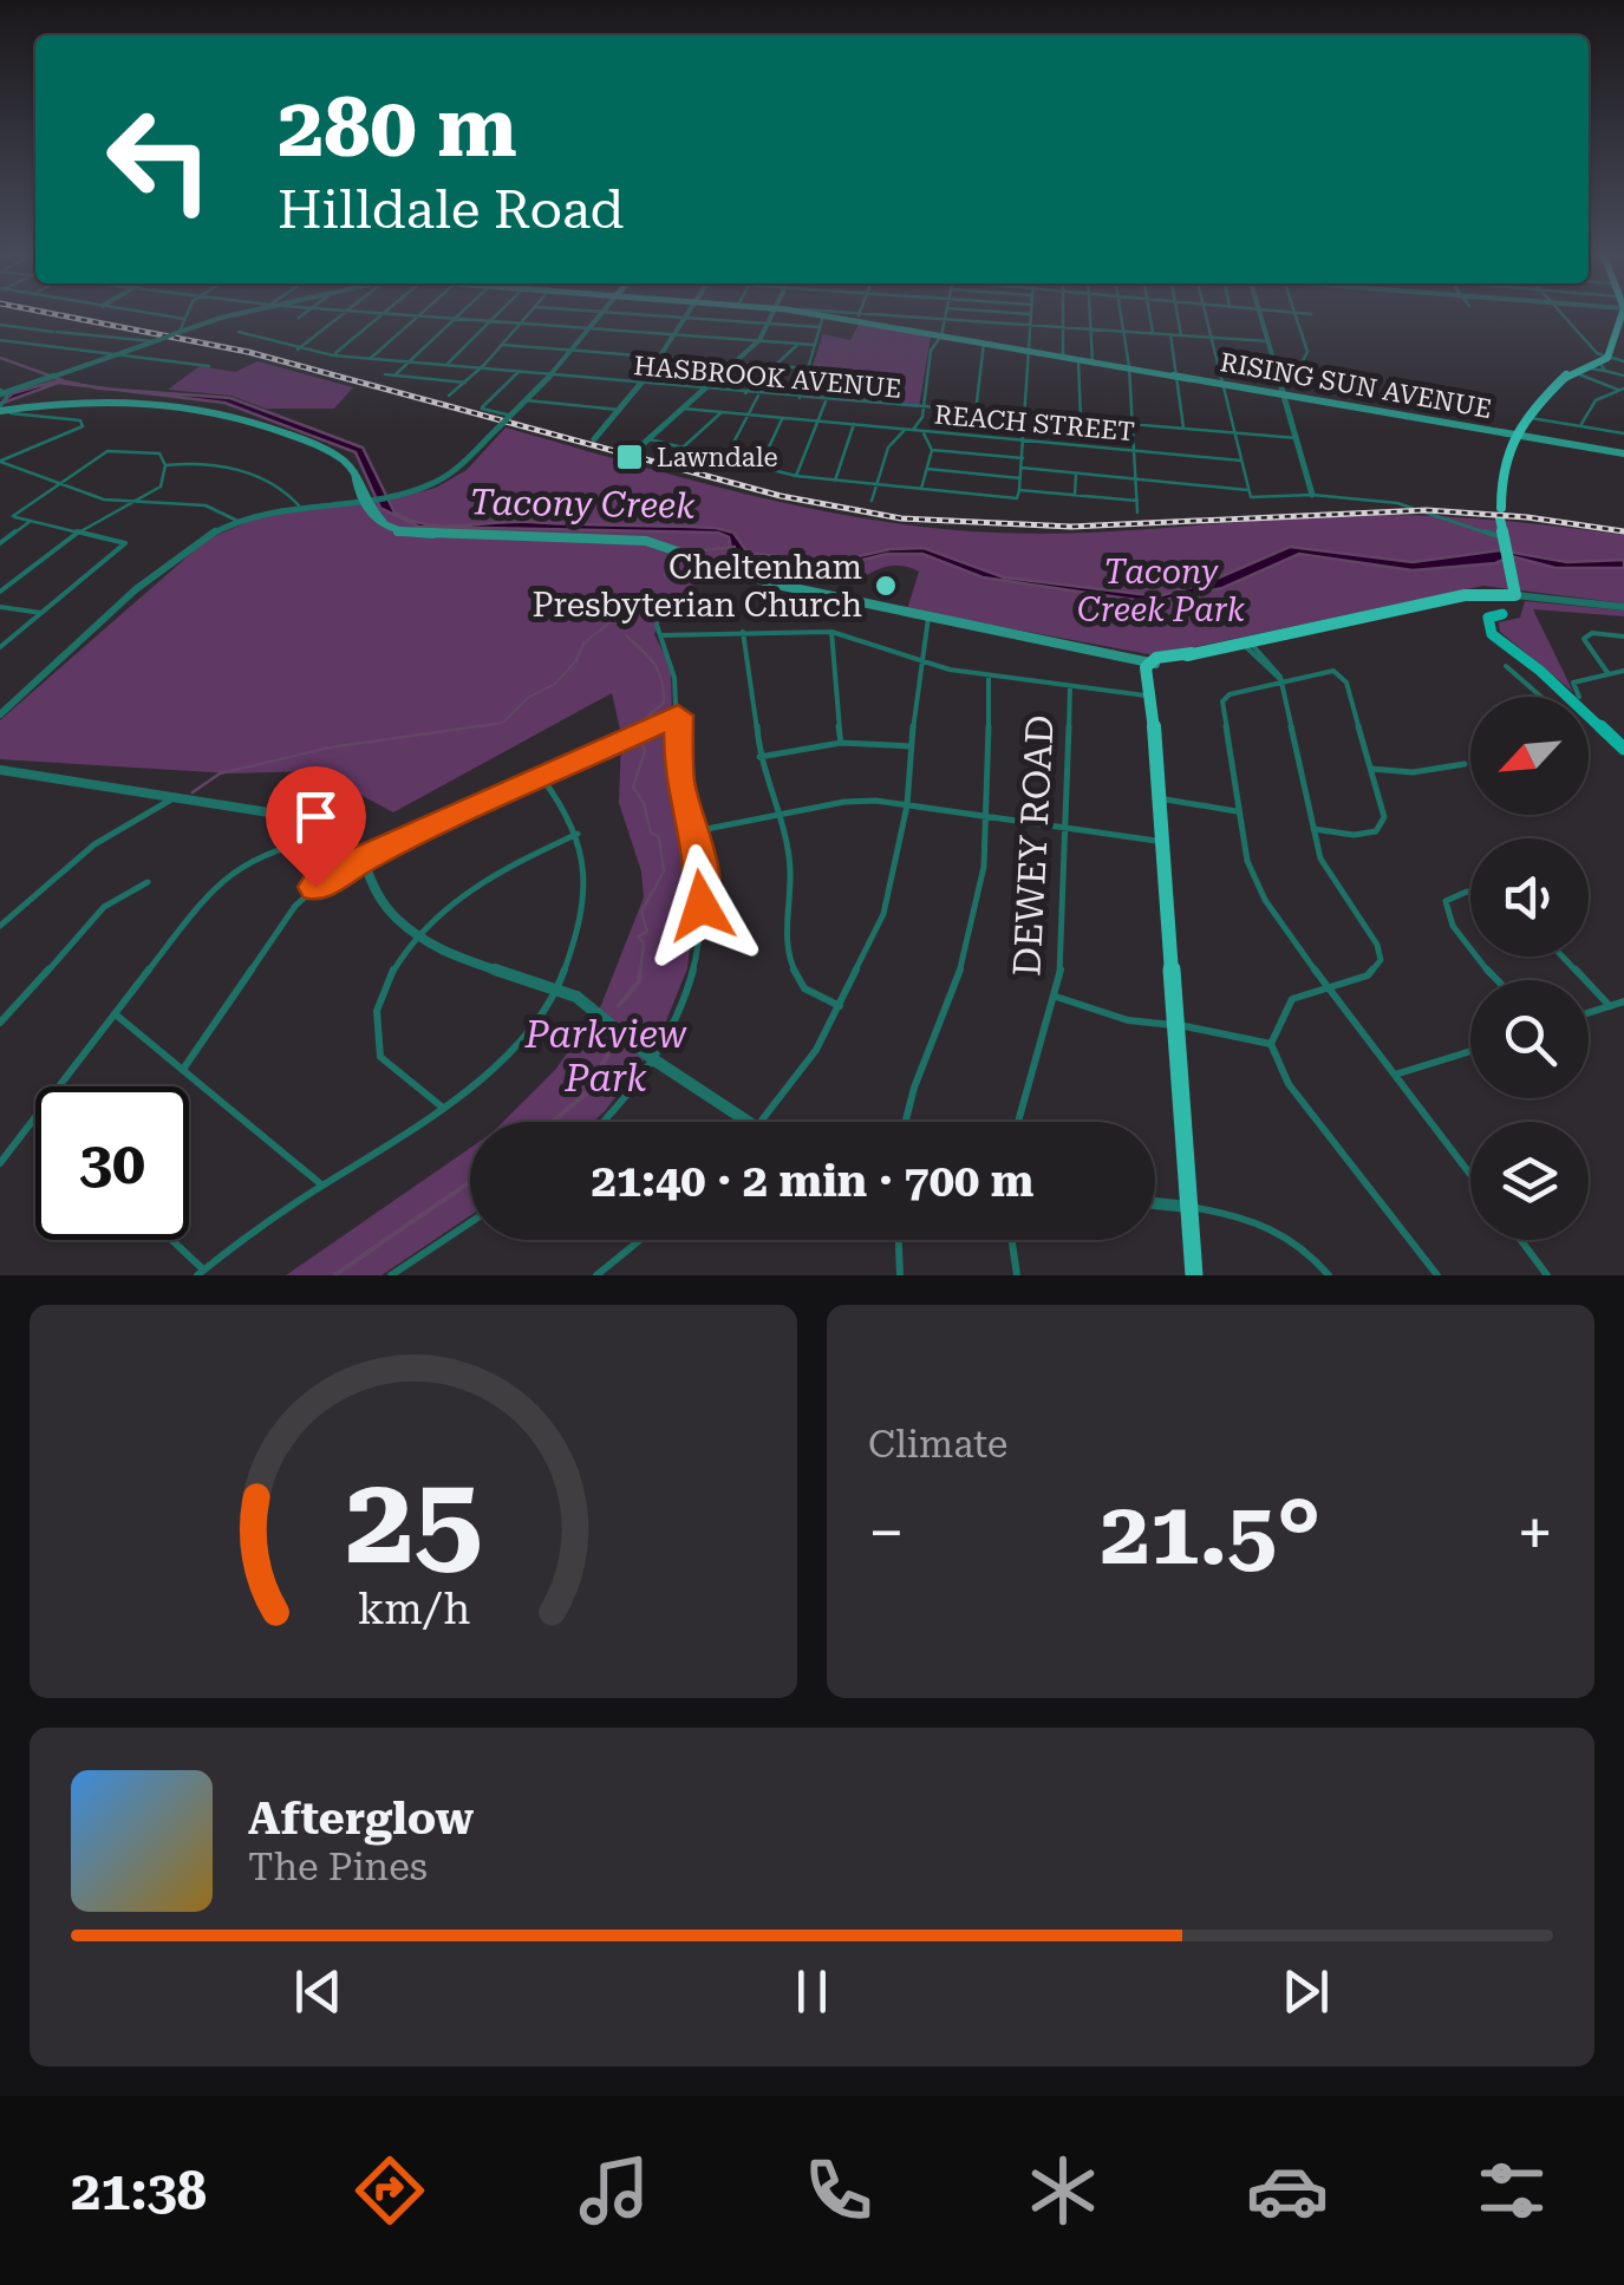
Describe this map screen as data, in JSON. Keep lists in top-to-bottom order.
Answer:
{
  "streets": {
    "main road": ["RISING SUN AVENUE"],
    "street": ["HASBROOK AVENUE", "REACH STREET", "DEWEY ROAD"]
  },
  "water": ["Tacony Creek"],
  "parks": ["Tacony Creek Park", "Parkview Park"],
  "places": {
    "transit": ["Lawndale"],
    "other": ["Cheltenham Presbyterian Church"]
  },
  "north": "bottom left",
  "page": {
    "turn": ["280 m", "Hilldale Road"],
    "limit": "30",
    "trip": "21:40 · 2 min · 700 m",
    "tile": "Climate",
    "heat": ["−", "21.5°", "+"],
    "song": ["Afterglow", "The Pines"],
    "tabs": "21:38",
    "gauge": ["25", "km/h"]
  }
}
